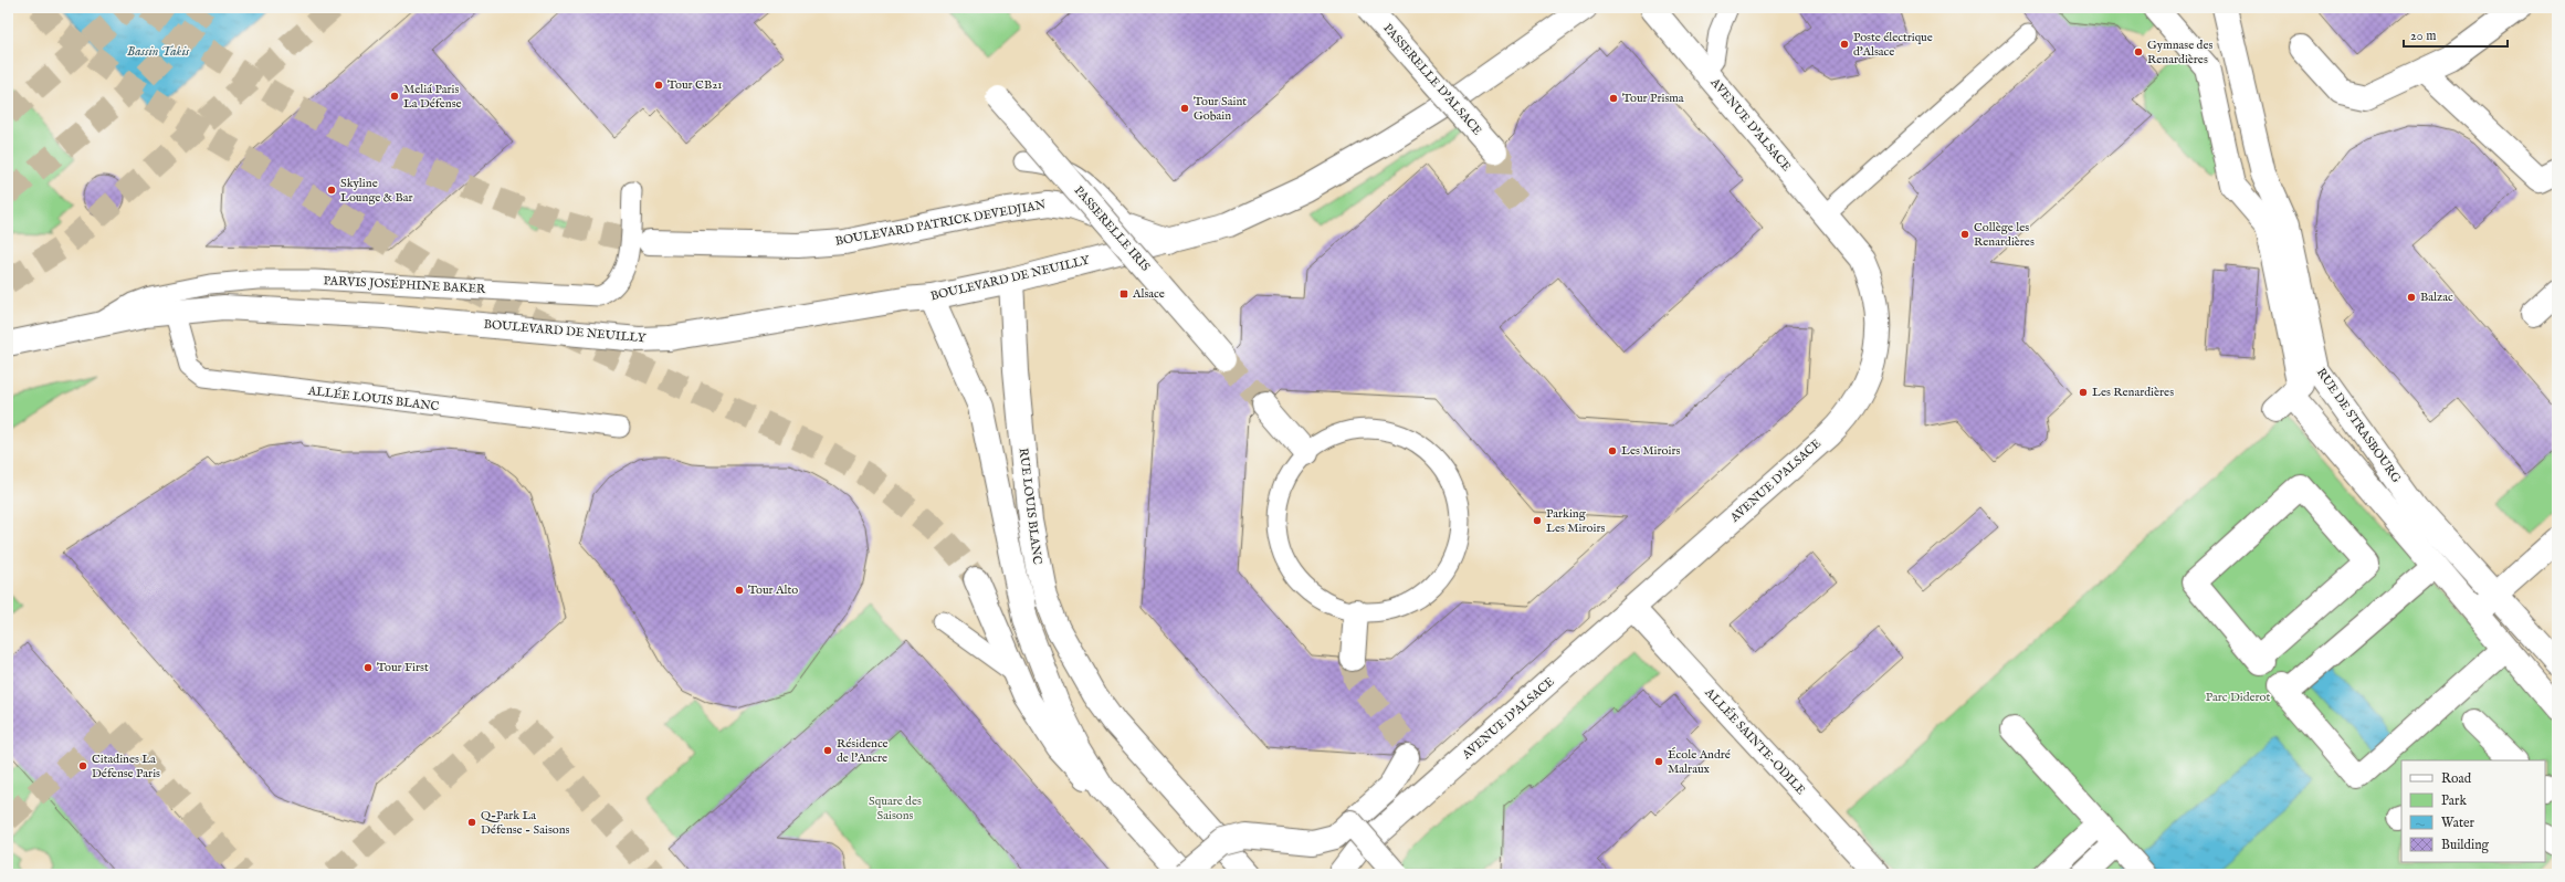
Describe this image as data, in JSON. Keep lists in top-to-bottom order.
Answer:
{
  "streets": {
    "street": [
      "PASSERELLE D'ALSACE",
      "AVENUE D'ALSACE",
      "BOULEVARD PATRICK DEVEDJIAN",
      "PASSERELLE IRIS",
      "BOULEVARD DE NEUILLY",
      "RUE DE STRASBOURG",
      "RUE LOUIS BLANC",
      "ALLÉE SAINTE-ODILE"
    ],
    "lane": ["PARVIS JOSÉPHINE BAKER", "ALLÉE LOUIS BLANC"]
  },
  "crossings": [
    ["AVENUE D'ALSACE", "ALLÉE SAINTE-ODILE"],
    ["BOULEVARD PATRICK DEVEDJIAN", "BOULEVARD DE NEUILLY"],
    ["BOULEVARD DE NEUILLY", "PARVIS JOSÉPHINE BAKER"],
    ["BOULEVARD DE NEUILLY", "ALLÉE LOUIS BLANC"],
    ["BOULEVARD DE NEUILLY", "RUE LOUIS BLANC"]
  ],
  "water": ["Bassin Takis"],
  "parks": ["Parc Diderot", "Square des Saisons"],
  "places": {
    "other": [
      "Poste électrique d'Alsace",
      "Gymnase des Renardières",
      "Tour CB21",
      "Meliá Paris La Défense",
      "Tour Prisma",
      "Tour Saint Gobain",
      "Skyline Lounge & Bar",
      "Collège les Renardières",
      "Balzac",
      "Les Renardières",
      "Les Miroirs",
      "Parking Les Miroirs",
      "Tour Alto",
      "Tour First",
      "Résidence de l'Ancre",
      "École André Malraux",
      "Citadines La Défense Paris",
      "Q-Park La Défense - Saisons"
    ],
    "transit": ["Alsace"]
  },
  "legend": [
    "Road",
    "Park",
    "Water",
    "Building"
  ],
  "scale_bar": "20 m"
}
